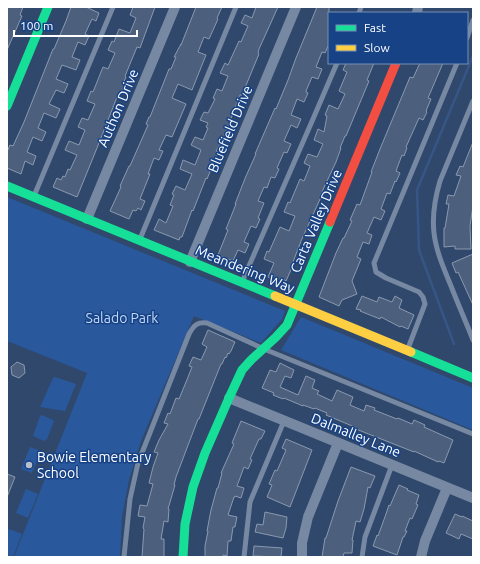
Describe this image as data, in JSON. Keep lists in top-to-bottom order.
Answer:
{
  "streets": {
    "street": [
      "Authon Drive",
      "Bluefield Drive",
      "Carta Valley Drive",
      "Meandering Way",
      "Dalmalley Lane"
    ]
  },
  "crossings": [
    ["Authon Drive", "Meandering Way"],
    ["Bluefield Drive", "Meandering Way"],
    ["Carta Valley Drive", "Meandering Way"],
    ["Carta Valley Drive", "Dalmalley Lane"]
  ],
  "parks": ["Salado Park"],
  "places": ["Bowie Elementary School"],
  "legend": ["Fast", "Slow"],
  "scale_bar": "100 m"
}
